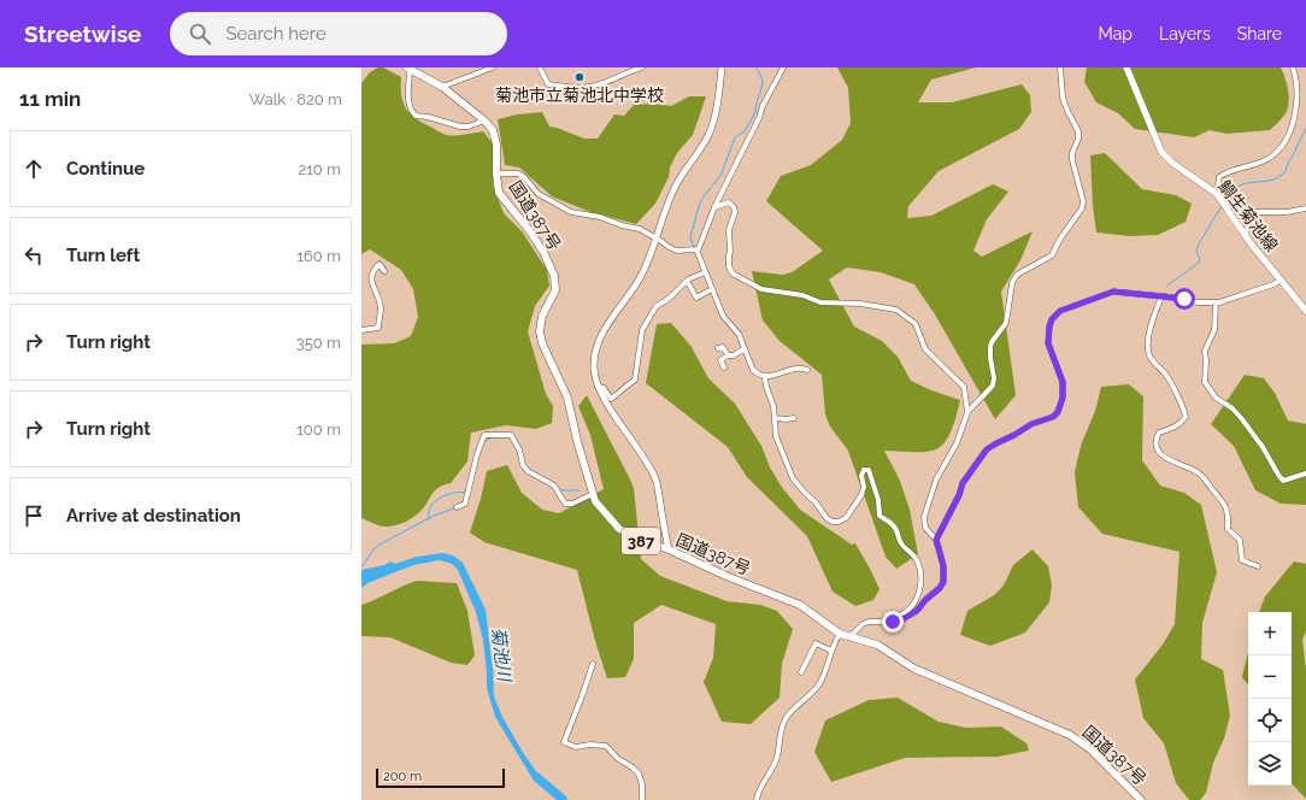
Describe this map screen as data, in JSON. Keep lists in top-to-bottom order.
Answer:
{
  "streets": {
    "highway": ["国道387号", "387"],
    "main road": ["鯛生菊池線"]
  },
  "water": ["菊池川"],
  "places": ["菊池市立菊池北中学校"],
  "scale_bar": "200 m",
  "page": {
    "header": "Streetwise",
    "search": "Search here",
    "nav": ["Map", "Layers", "Share"],
    "heading": ["11 min", "Walk · 820 m"],
    "list": [
      ["Continue", "210 m"],
      ["Turn left", "160 m"],
      ["Turn right", "350 m"],
      ["Turn right", "100 m"],
      "Arrive at destination"
    ],
    "map_buttons": ["+", "−"],
    "scale": "200 m"
  }
}
